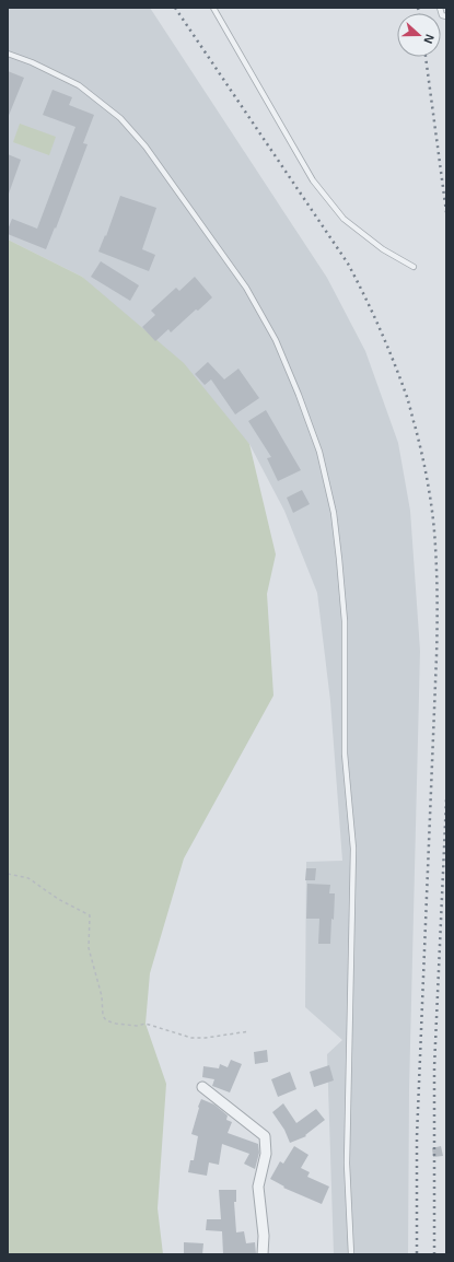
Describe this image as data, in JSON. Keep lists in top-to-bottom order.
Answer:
{
  "north": "right"
}
